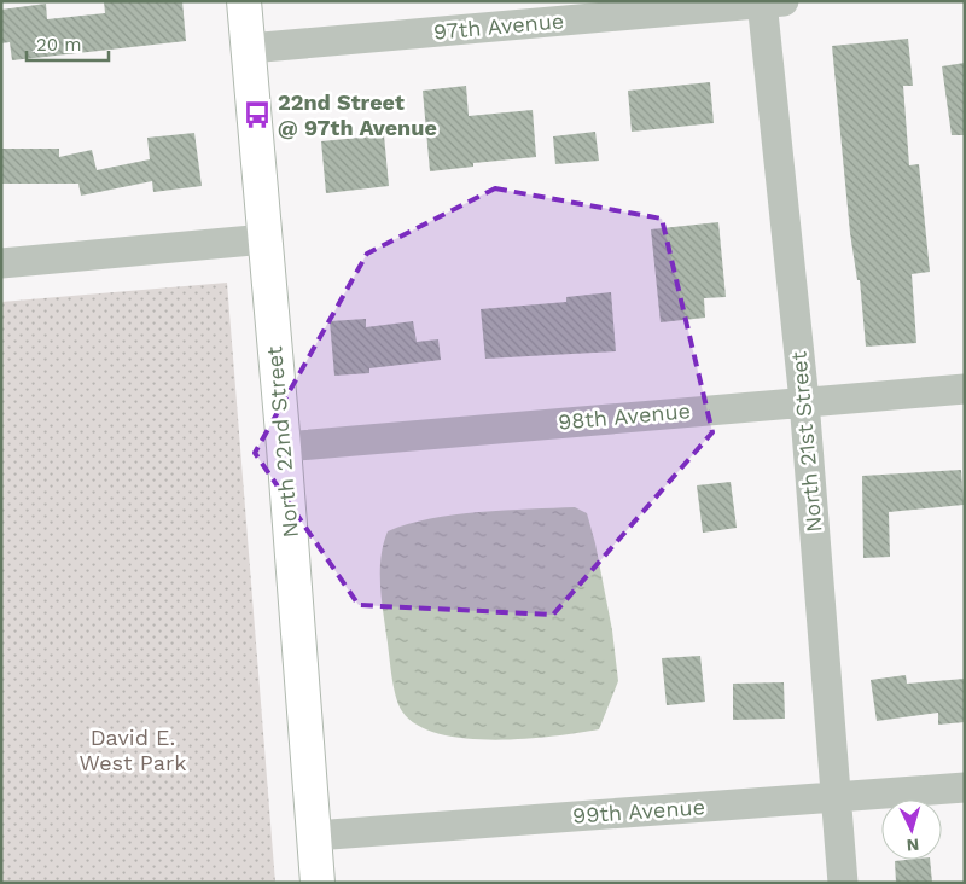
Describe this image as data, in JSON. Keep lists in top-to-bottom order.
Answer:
{
  "streets": {
    "street": [
      "97th Avenue",
      "98th Avenue",
      "North 22nd Street",
      "North 21st Street",
      "99th Avenue"
    ]
  },
  "crossings": [
    ["97th Avenue", "North 22nd Street"],
    ["97th Avenue", "North 21st Street"],
    ["98th Avenue", "North 22nd Street"],
    ["98th Avenue", "North 21st Street"],
    ["North 22nd Street", "99th Avenue"],
    ["North 21st Street", "99th Avenue"]
  ],
  "parks": ["David E. West Park"],
  "places": {
    "bus stop": ["22nd Street @ 97th Avenue"]
  },
  "scale_bar": "20 m",
  "north": "bottom"
}
